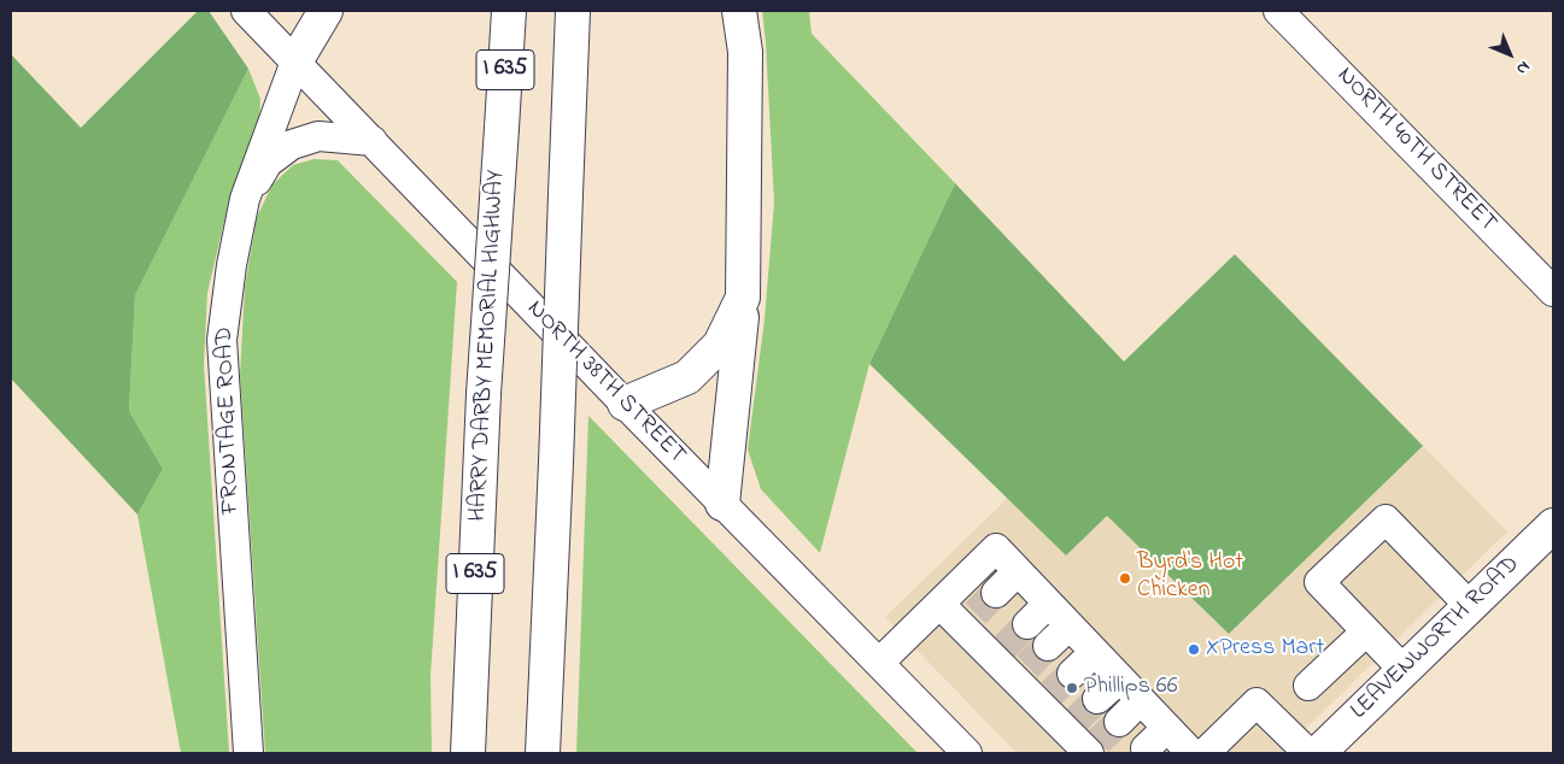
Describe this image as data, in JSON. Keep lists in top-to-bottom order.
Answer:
{
  "streets": {
    "main road": ["I 635", "HARRY DARBY MEMORIAL HIGHWAY", "LEAVENWORTH ROAD"],
    "street": ["NORTH 40TH STREET", "NORTH 38TH STREET", "FRONTAGE ROAD"]
  },
  "crossings": [
    ["NORTH 38TH STREET", "FRONTAGE ROAD"]
  ],
  "places": ["Byrd's Hot Chicken", "XPress Mart", "Phillips 66"],
  "north": "bottom right"
}
